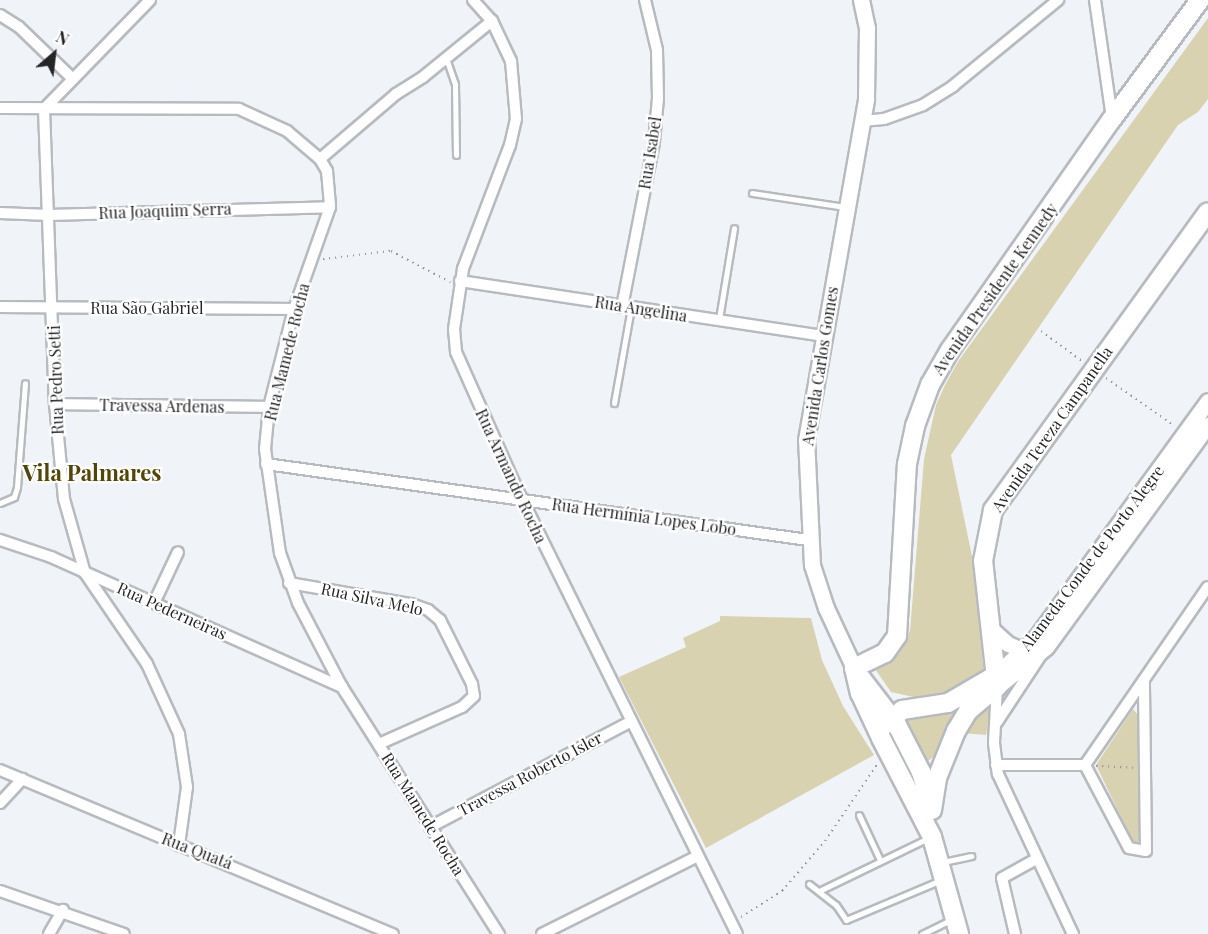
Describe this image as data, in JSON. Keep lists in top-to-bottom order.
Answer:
{
  "streets": {
    "main road": [
      "Avenida Presidente Kennedy",
      "Avenida Carlos Gomes",
      "Avenida Tereza Campanella",
      "Alameda Conde de Porto Alegre"
    ],
    "street": [
      "Rua Isabel",
      "Rua Joaquim Serra",
      "Rua São Gabriel",
      "Rua Angelina",
      "Rua Mamede Rocha",
      "Rua Pedro Setti",
      "Travessa Ardenas",
      "Rua Armando Rocha",
      "Rua Hermínia Lopes Lobo",
      "Rua Silva Melo",
      "Rua Pederneiras",
      "Travessa Roberto Isler",
      "Rua Quatá"
    ]
  },
  "crossings": [
    ["Rua Isabel", "Rua Angelina"],
    ["Rua Joaquim Serra", "Rua Mamede Rocha"],
    ["Rua Joaquim Serra", "Rua Pedro Setti"],
    ["Avenida Presidente Kennedy", "Avenida Carlos Gomes"],
    ["Rua São Gabriel", "Rua Mamede Rocha"],
    ["Rua São Gabriel", "Rua Pedro Setti"],
    ["Rua Angelina", "Avenida Carlos Gomes"],
    ["Rua Angelina", "Rua Armando Rocha"],
    ["Rua Mamede Rocha", "Travessa Ardenas"],
    ["Rua Mamede Rocha", "Rua Hermínia Lopes Lobo"],
    ["Rua Mamede Rocha", "Rua Silva Melo"],
    ["Rua Mamede Rocha", "Rua Pederneiras"],
    ["Rua Mamede Rocha", "Travessa Roberto Isler"],
    ["Avenida Carlos Gomes", "Rua Hermínia Lopes Lobo"],
    ["Avenida Carlos Gomes", "Alameda Conde de Porto Alegre"],
    ["Rua Pedro Setti", "Travessa Ardenas"],
    ["Rua Pedro Setti", "Rua Pederneiras"],
    ["Rua Pedro Setti", "Rua Quatá"],
    ["Avenida Tereza Campanella", "Alameda Conde de Porto Alegre"],
    ["Rua Armando Rocha", "Rua Hermínia Lopes Lobo"],
    ["Rua Armando Rocha", "Travessa Roberto Isler"]
  ],
  "districts": ["Vila Palmares"],
  "north": "top right"
}
